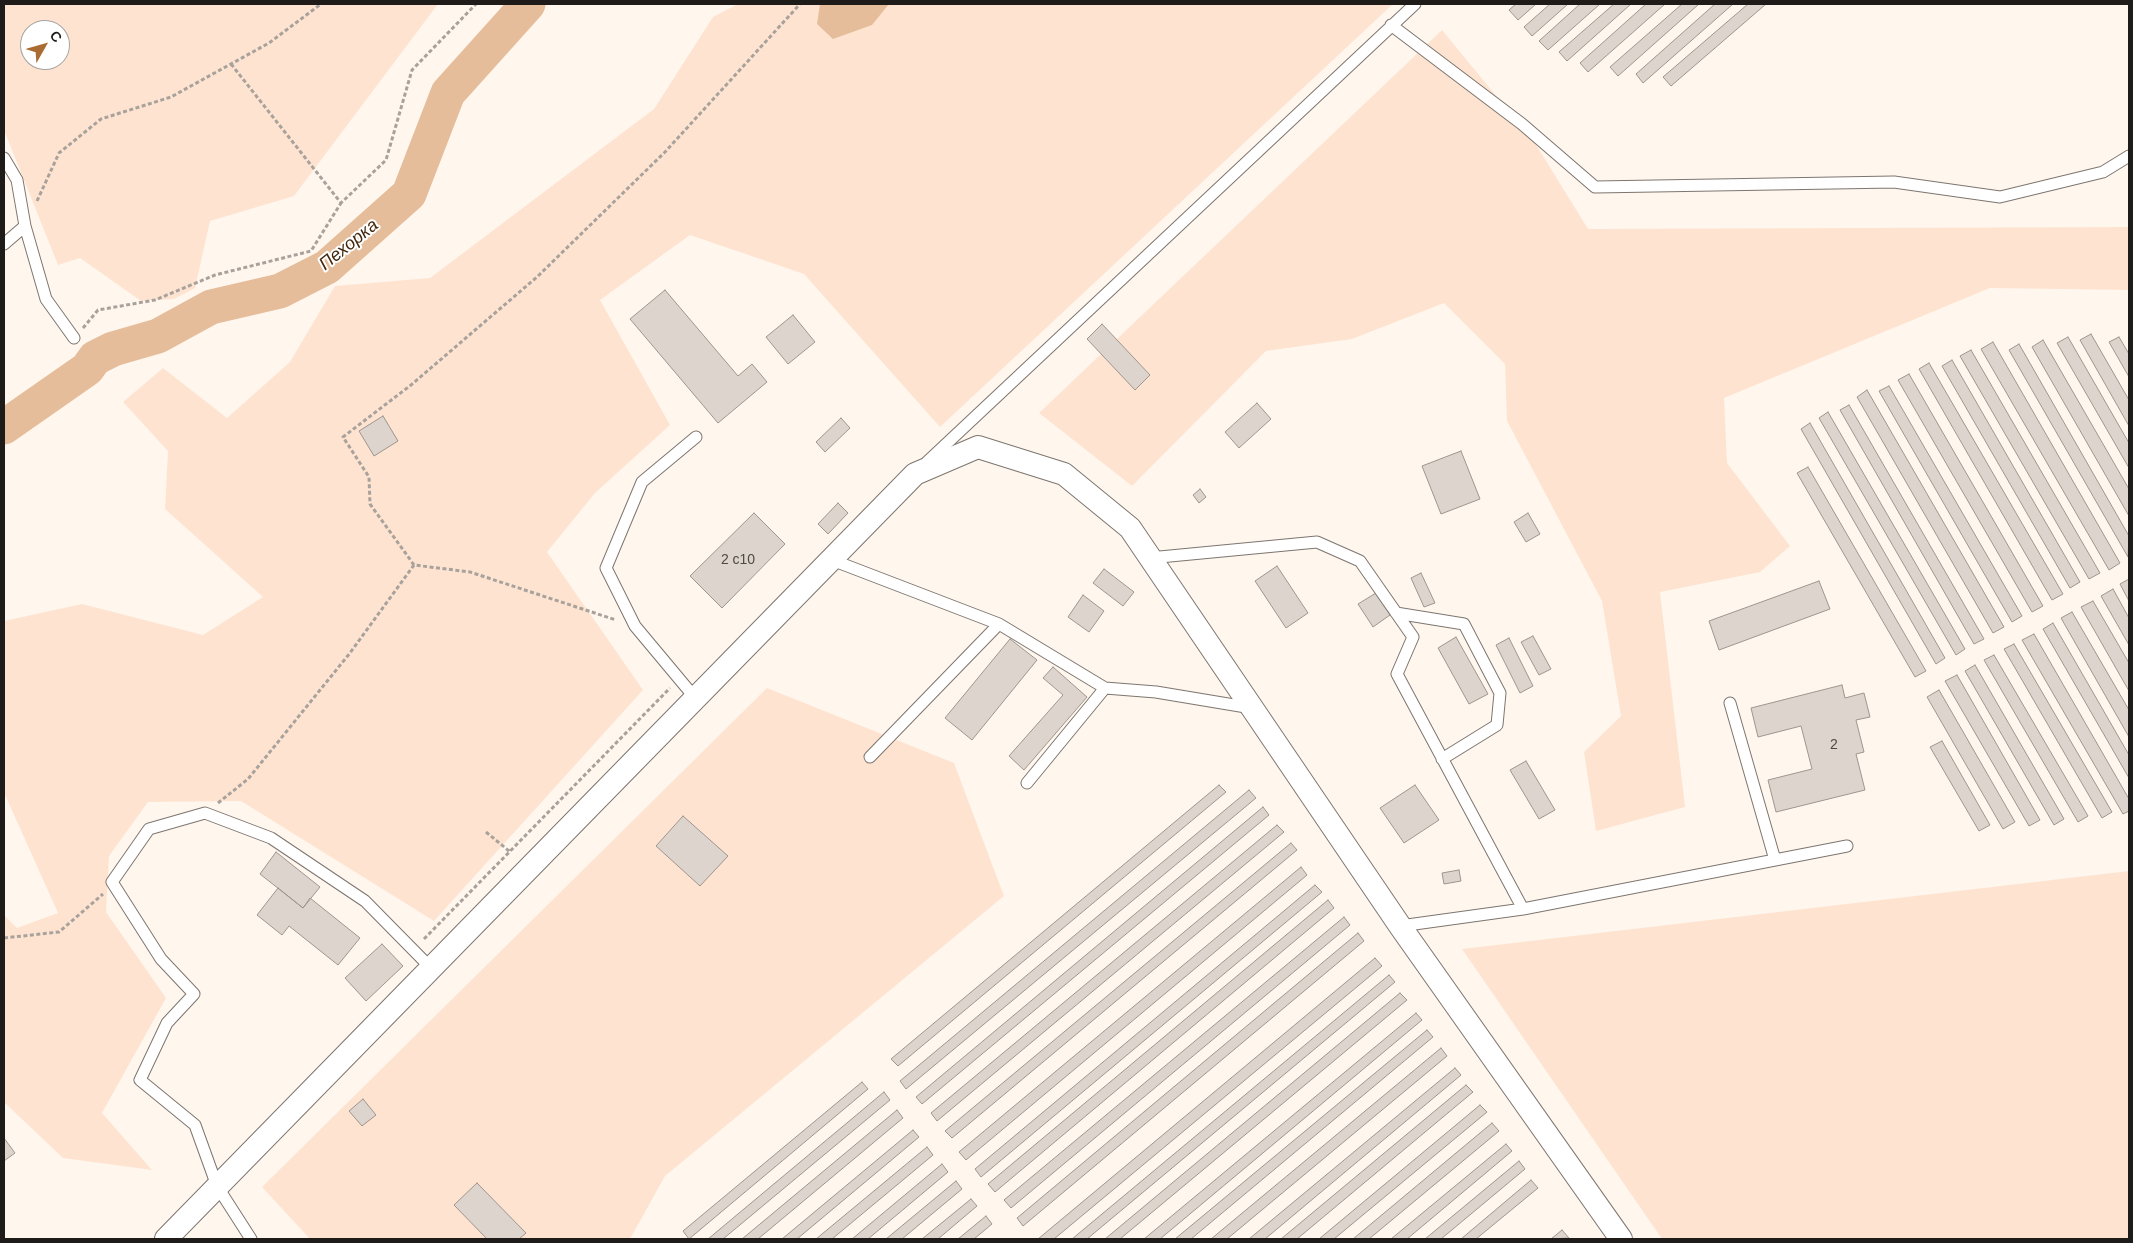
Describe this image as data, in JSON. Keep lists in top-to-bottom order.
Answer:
{
  "water": ["Пехорка"],
  "house_numbers": ["2 с10", "2"],
  "north": "top right"
}
